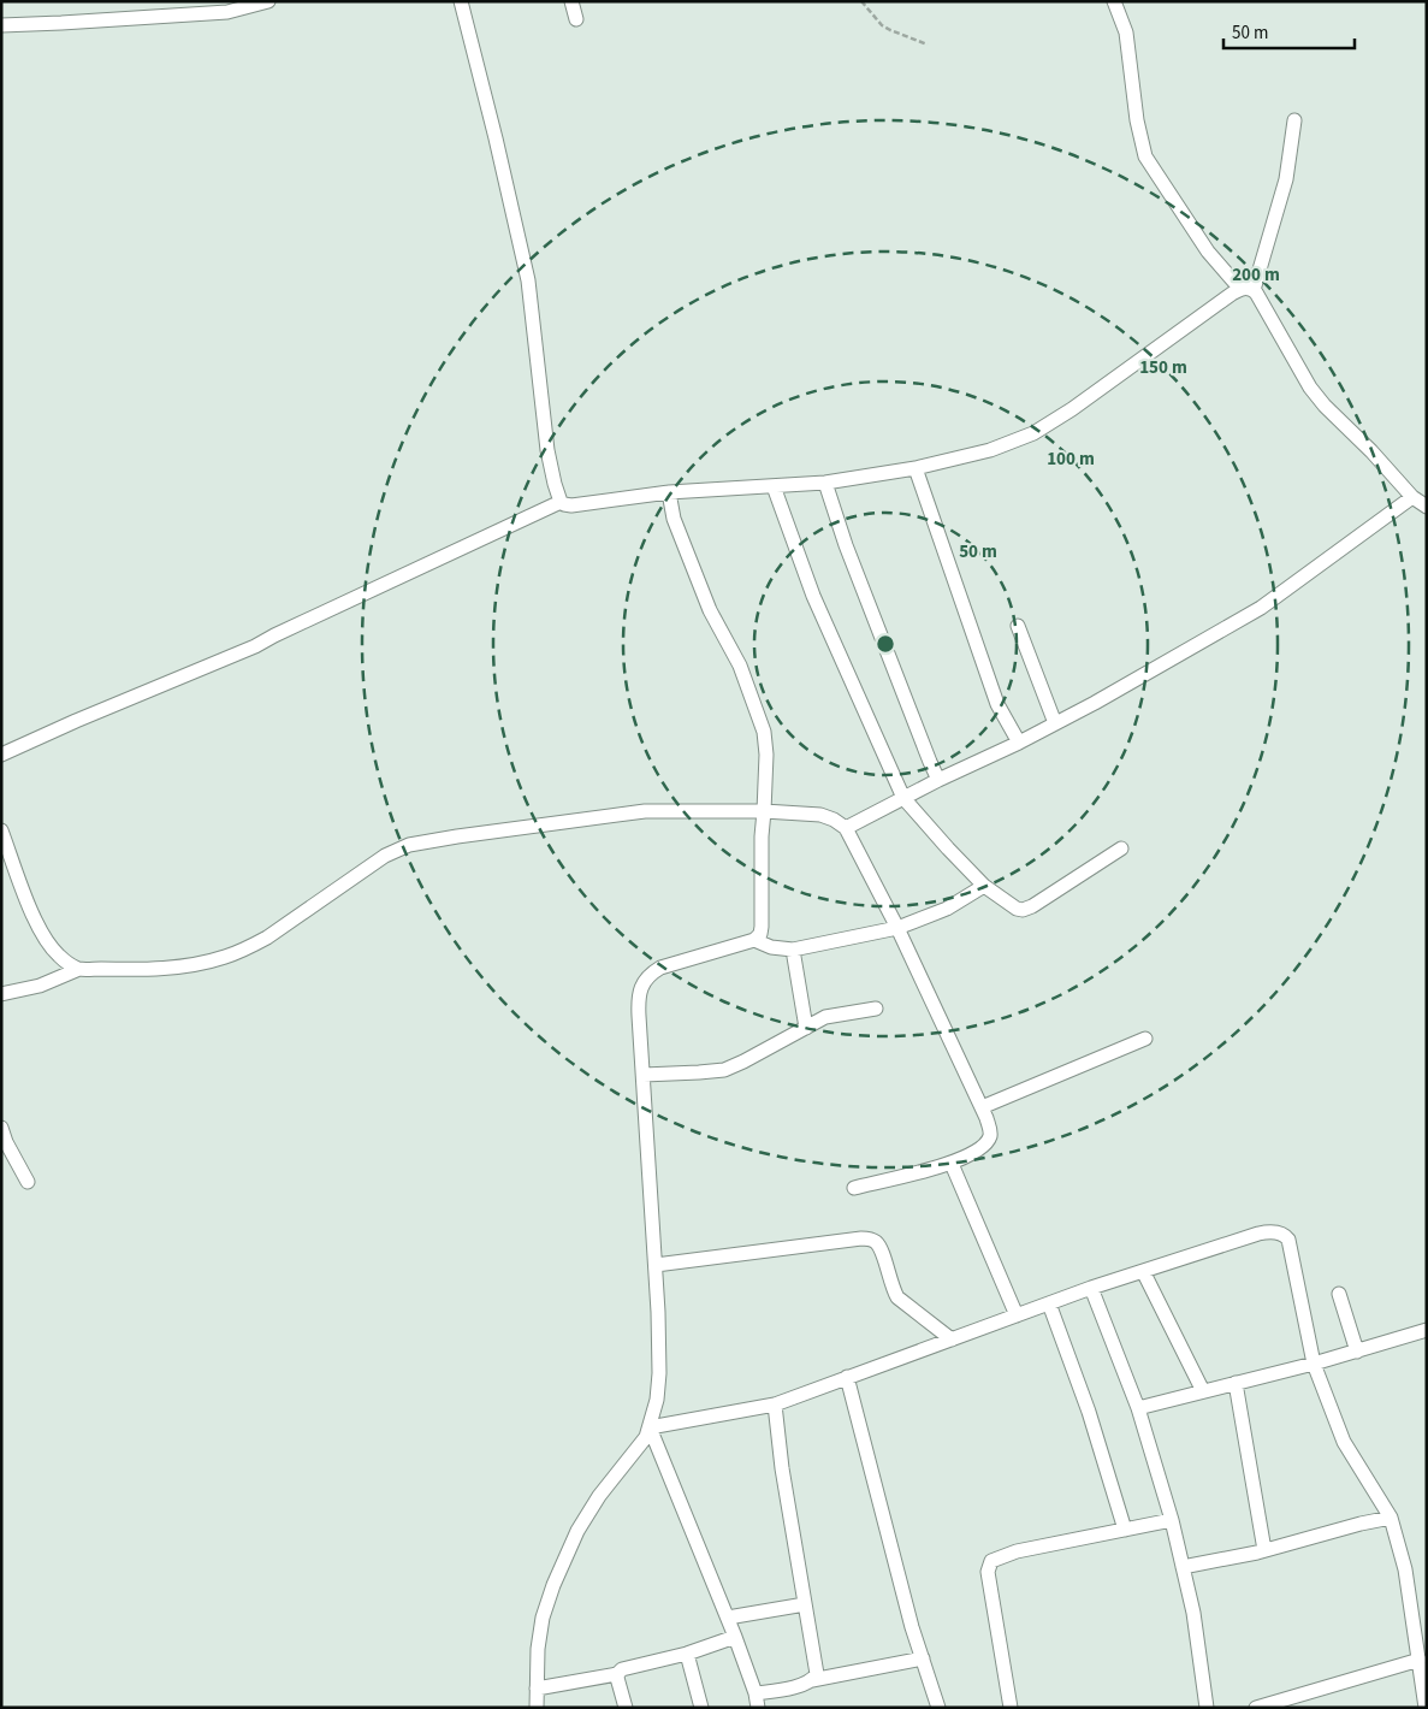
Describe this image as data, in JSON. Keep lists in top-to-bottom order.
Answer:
{
  "scale_bar": "50 m",
  "rings": [
    "200 m",
    "150 m",
    "100 m",
    "50 m"
  ]
}
